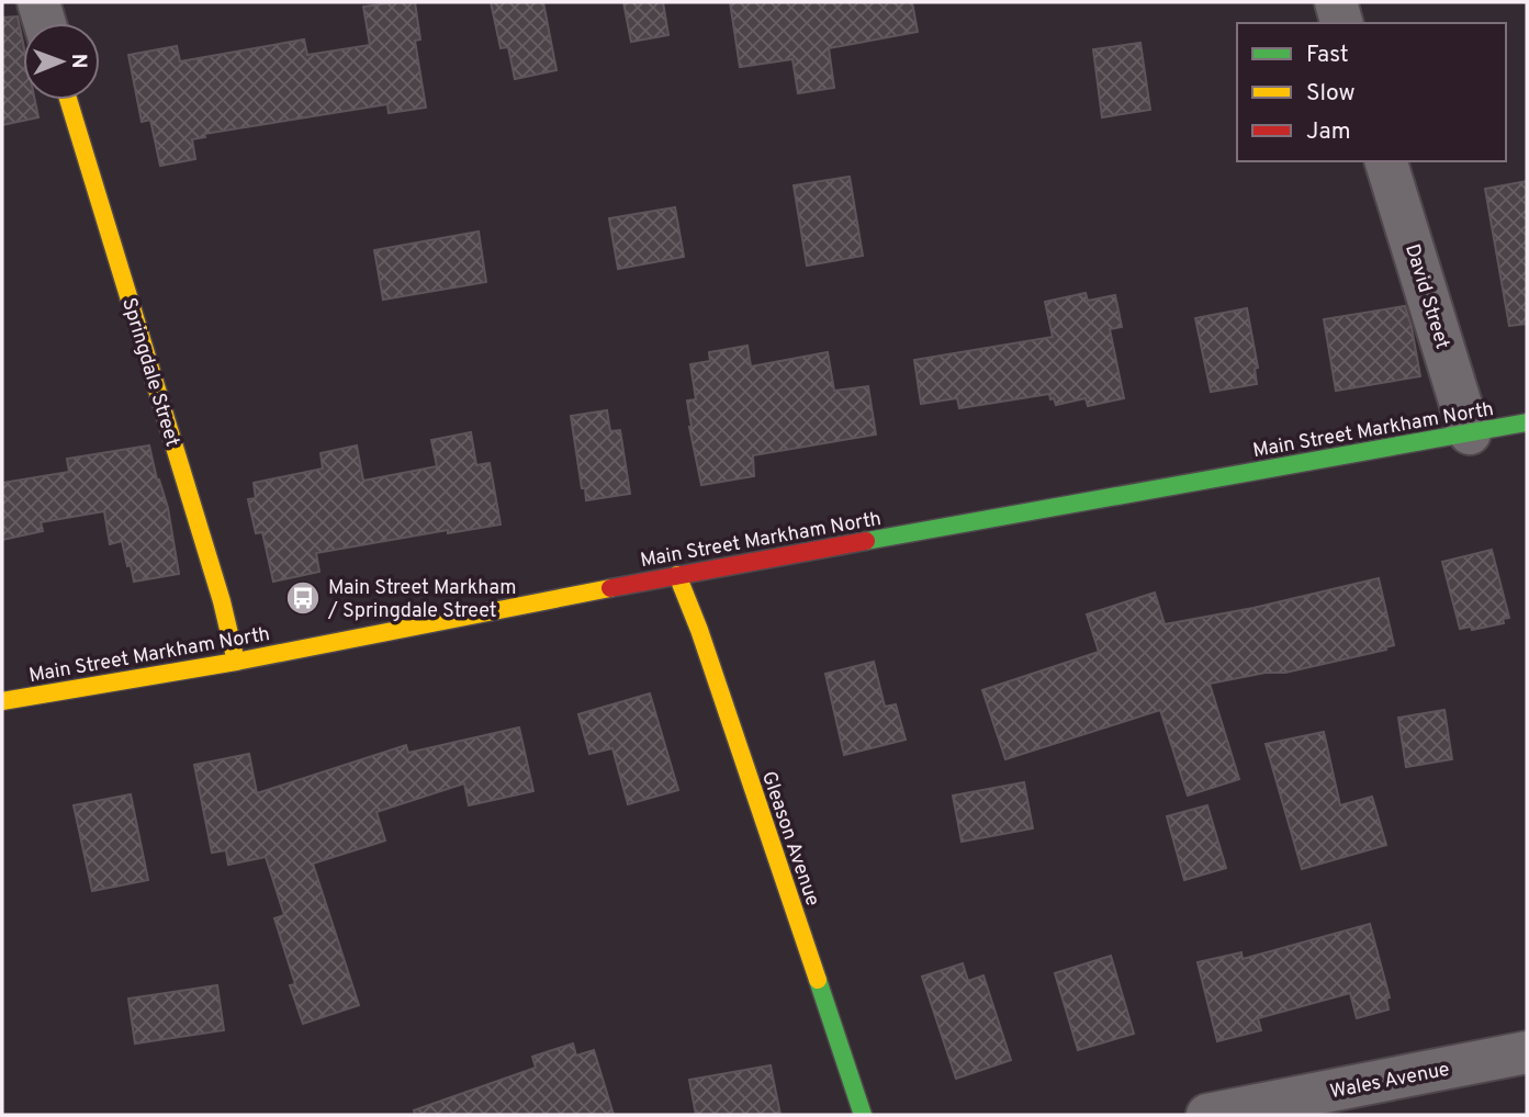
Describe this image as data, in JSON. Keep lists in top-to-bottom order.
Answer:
{
  "streets": {
    "main road": ["Springdale Street", "Main Street Markham North", "Gleason Avenue"],
    "street": ["David Street", "Wales Avenue"]
  },
  "crossings": [
    ["David Street", "Main Street Markham North"],
    ["Springdale Street", "Main Street Markham North"],
    ["Main Street Markham North", "Gleason Avenue"]
  ],
  "places": {
    "bus stop": ["Main Street Markham / Springdale Street"]
  },
  "legend": ["Fast", "Slow", "Jam"],
  "north": "right"
}
